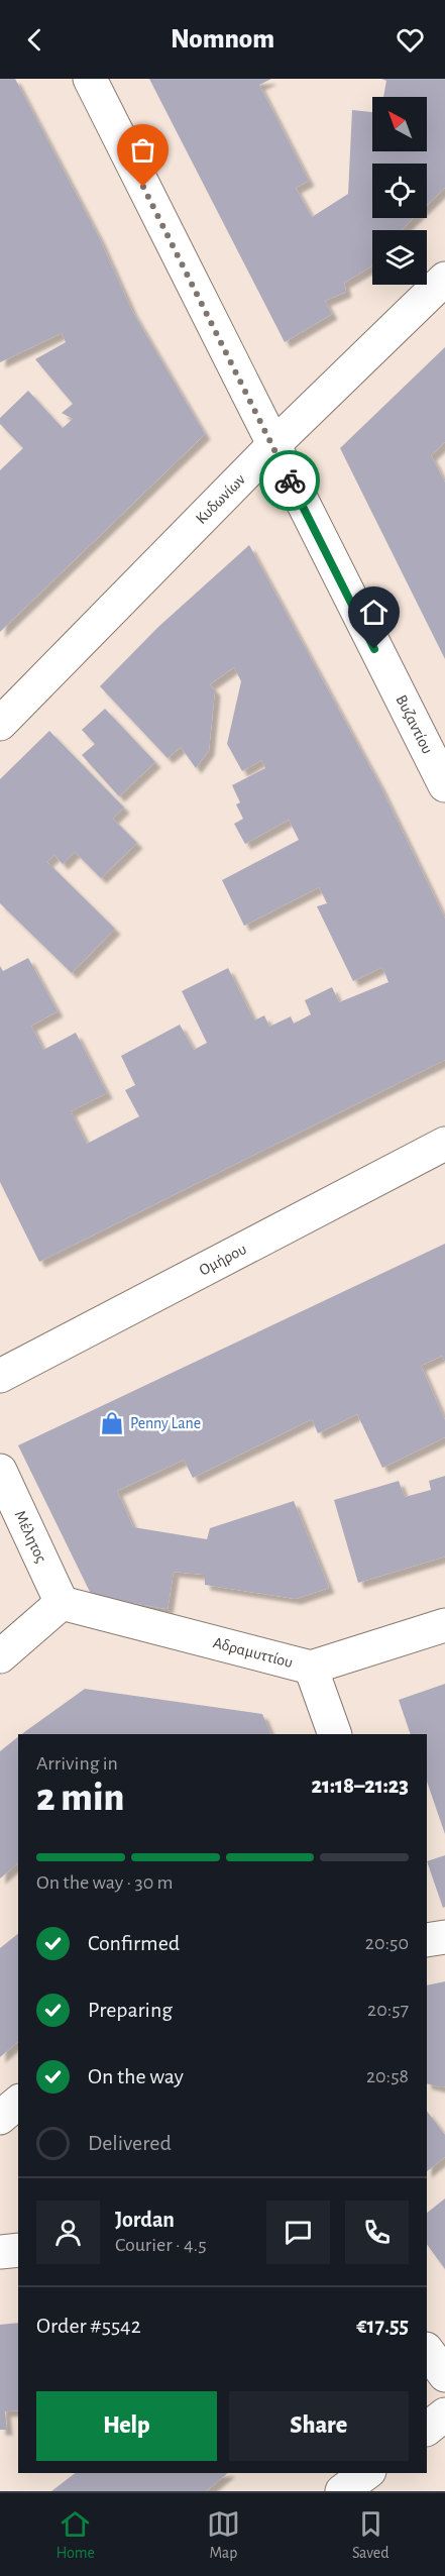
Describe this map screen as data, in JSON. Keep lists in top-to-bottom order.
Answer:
{
  "streets": {
    "street": [
      "Κυδωνίων",
      "Βυζαντίου",
      "Ομήρου",
      "Μέλητος",
      "Αδραμυττίου"
    ]
  },
  "crossings": [
    ["Κυδωνίων", "Βυζαντίου"],
    ["Μέλητος", "Αδραμυττίου"]
  ],
  "places": {
    "shop": ["Penny Lane"]
  },
  "north": "top left",
  "page": {
    "header": "Nomnom",
    "heading": ["2 min", "Arriving in", "21:18–21:23"],
    "panel": [
      "Jordan",
      "Courier · 4.5",
      "Order #5542",
      "€17.55"
    ],
    "bar": "On the way · 30 m",
    "list": [
      ["Confirmed", "20:50"],
      ["Preparing", "20:57"],
      ["On the way", "20:58"],
      "Delivered"
    ],
    "buttons": ["Help", "Share"],
    "tabs": ["Home", "Map", "Saved"]
  }
}
